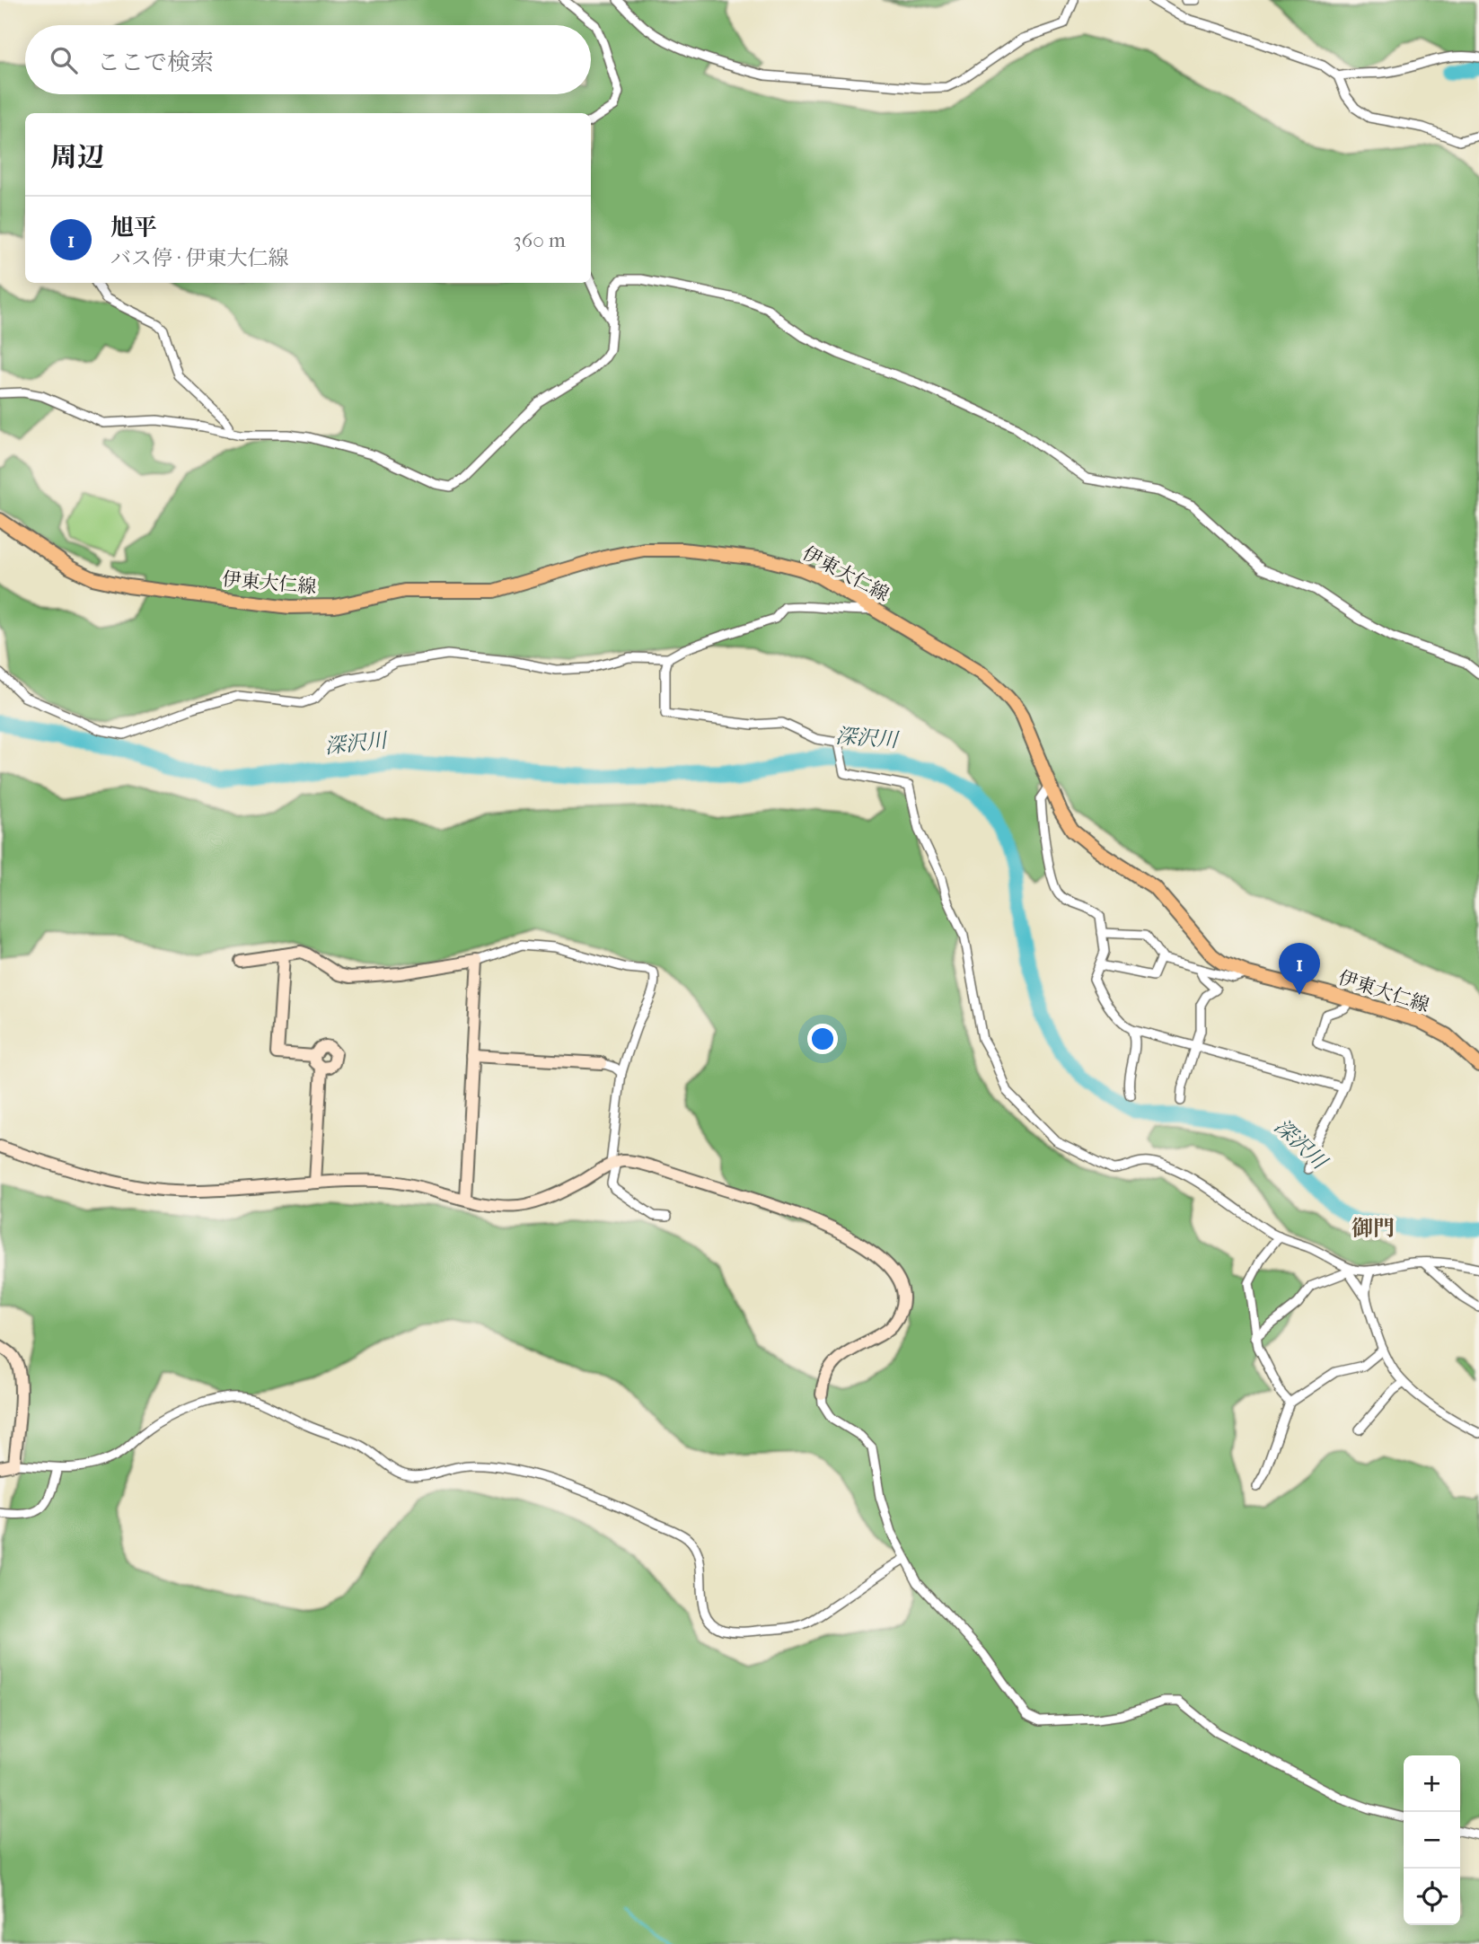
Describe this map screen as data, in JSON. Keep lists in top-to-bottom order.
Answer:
{
  "streets": {
    "main road": ["伊東大仁線"]
  },
  "districts": ["御門"],
  "water": ["深沢川"],
  "page": {
    "search": "ここで検索",
    "heading": "周辺",
    "list": [
      {
        "mark": "1",
        "name": "旭平",
        "note": "バス停 · 伊東大仁線",
        "value": "360 m"
      }
    ],
    "pins": "1",
    "map_buttons": ["+", "−"]
  }
}
